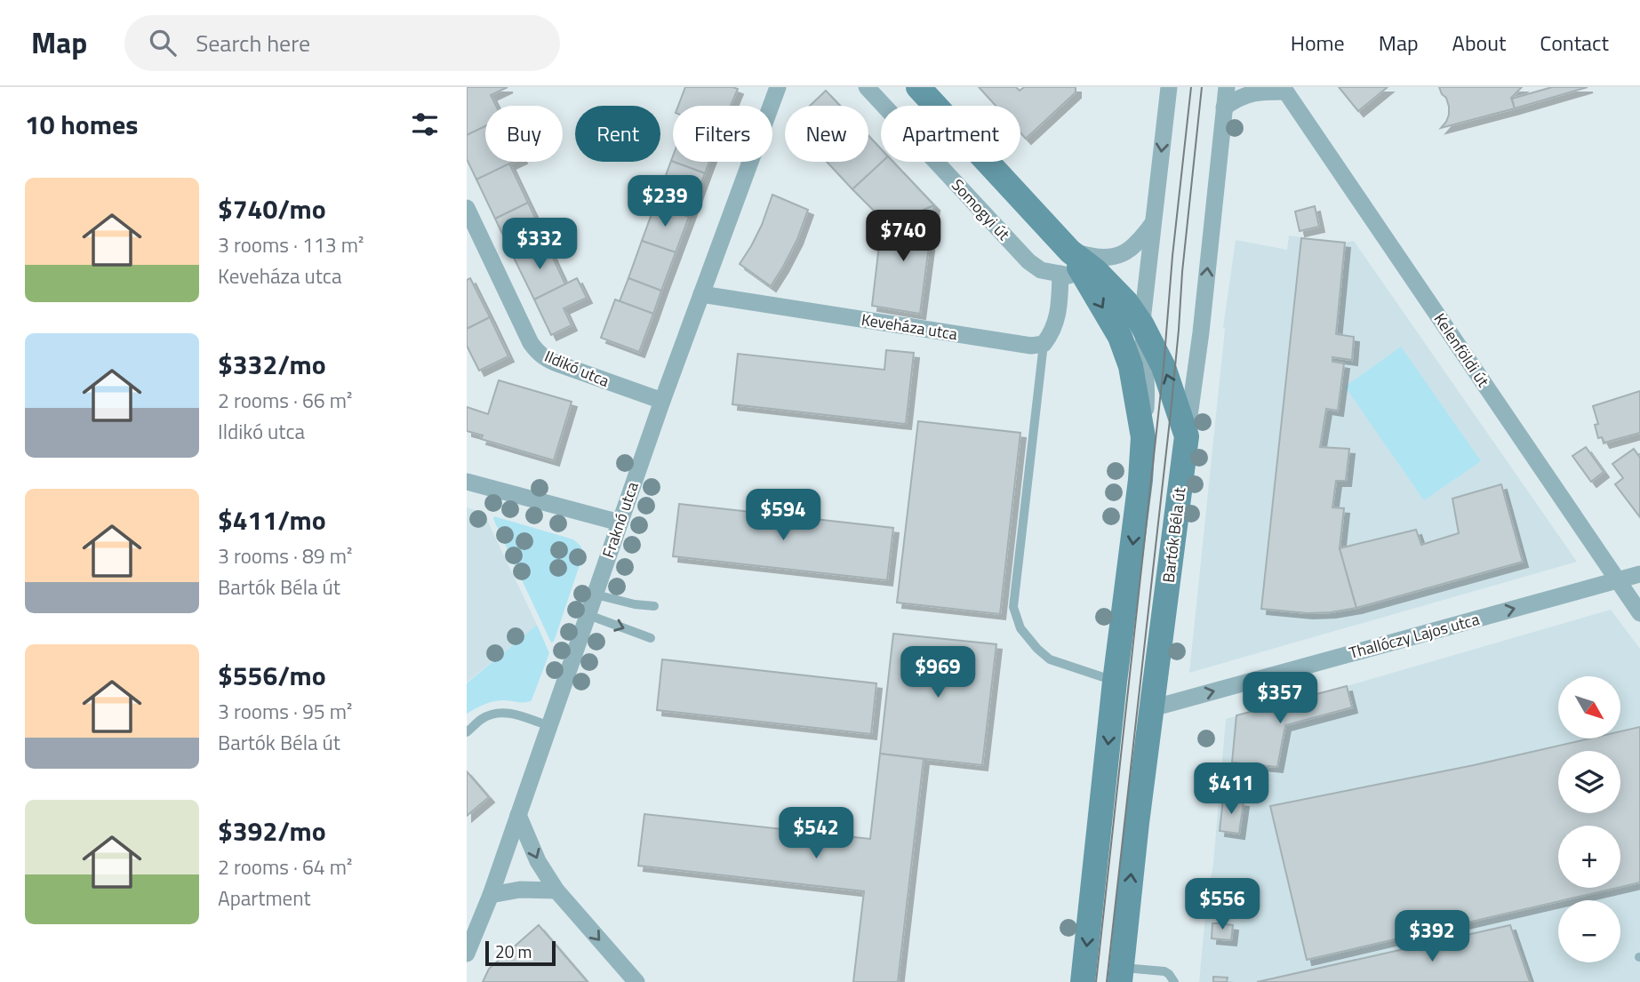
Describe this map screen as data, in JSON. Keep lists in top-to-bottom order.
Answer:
{
  "streets": {
    "street": [
      "Somogyi út",
      "Keveháza utca",
      "Kelenföldi út",
      "Ildikó utca",
      "Fraknó utca",
      "Bartók Béla út",
      "Thallóczy Lajos utca"
    ]
  },
  "crossings": [
    ["Keveháza utca", "Fraknó utca"],
    ["Kelenföldi út", "Thallóczy Lajos utca"],
    ["Ildikó utca", "Fraknó utca"],
    ["Bartók Béla út", "Thallóczy Lajos utca"]
  ],
  "one_way": ["Thallóczy Lajos utca"],
  "scale_bar": "20 m",
  "north": "bottom right",
  "page": {
    "header": "Map",
    "search": "Search here",
    "nav": [
      "Home",
      "Map",
      "About",
      "Contact"
    ],
    "heading": "10 homes",
    "chip": [
      "Buy",
      "Rent",
      "Filters",
      "New",
      "Apartment"
    ],
    "list": [
      {
        "name": "$740/mo",
        "note": "3 rooms · 113 m² · Keveháza utca"
      },
      {
        "name": "$332/mo",
        "note": "2 rooms · 66 m² · Ildikó utca"
      },
      {
        "name": "$411/mo",
        "note": "3 rooms · 89 m² · Bartók Béla út"
      },
      {
        "name": "$556/mo",
        "note": "3 rooms · 95 m² · Bartók Béla út"
      },
      {
        "name": "$392/mo",
        "note": "2 rooms · 64 m² · Apartment"
      }
    ],
    "price": [
      "$239",
      "$740",
      "$332",
      "$594",
      "$969",
      "$357",
      "$411",
      "$542",
      "$556",
      "$392"
    ],
    "map_buttons": ["+", "−"],
    "scale": "20 m"
  }
}
